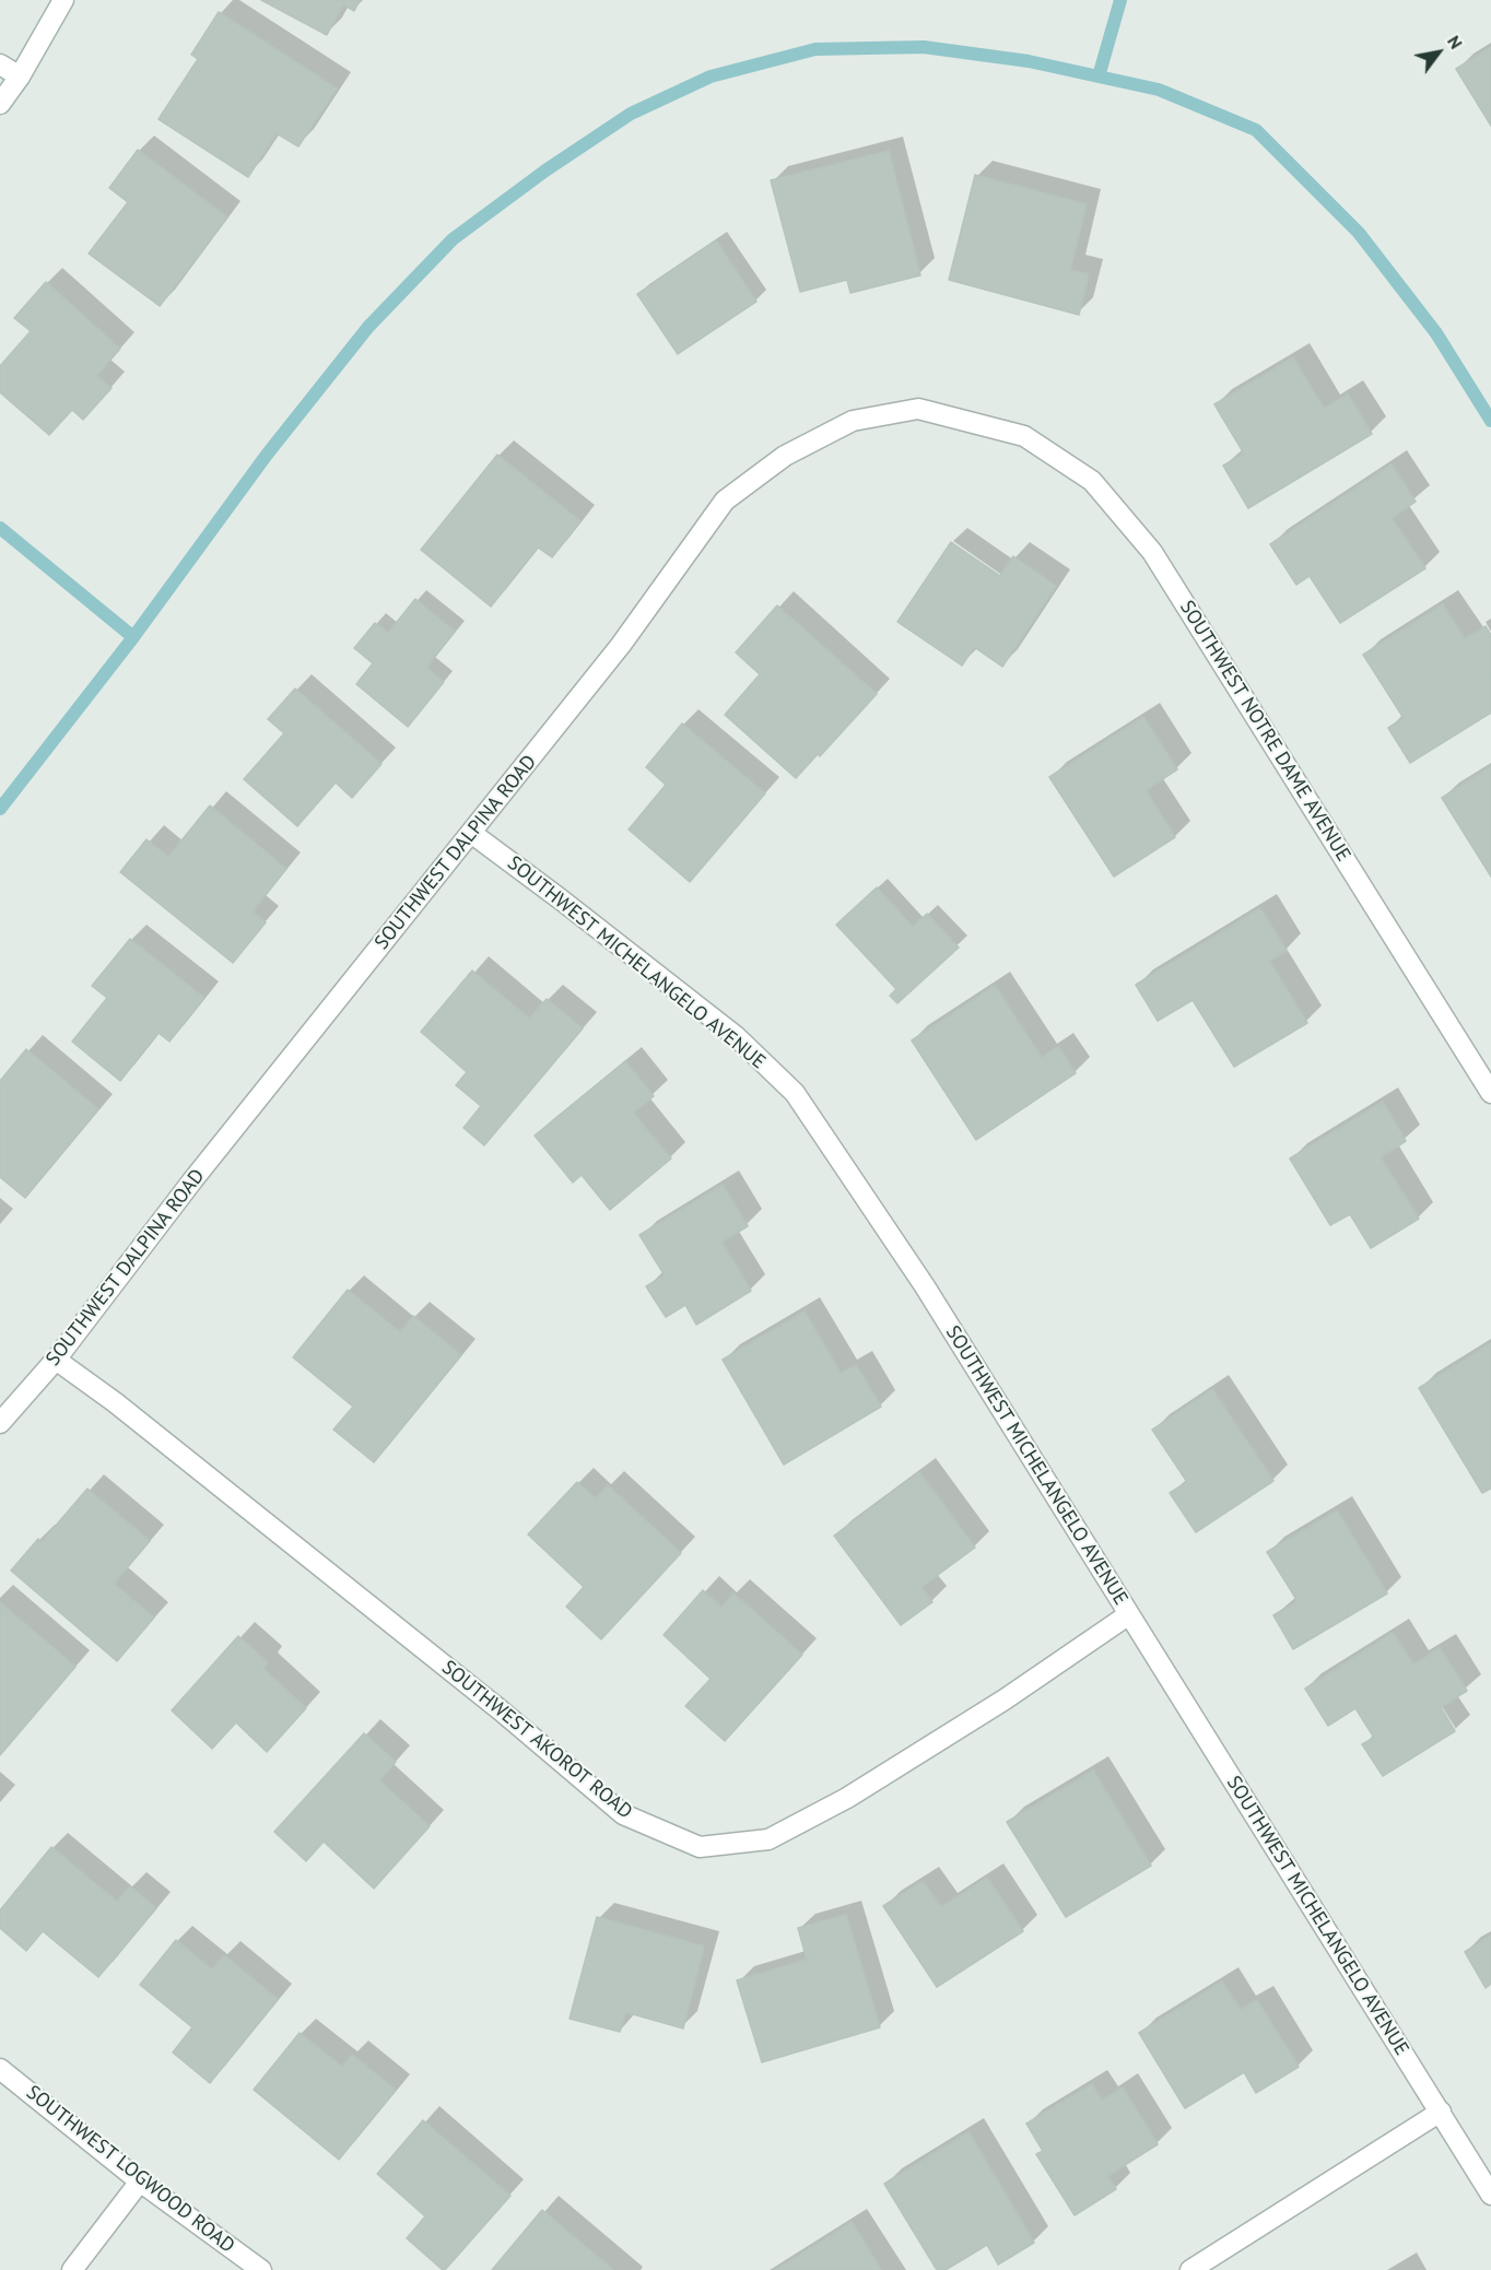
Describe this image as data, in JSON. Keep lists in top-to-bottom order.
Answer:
{
  "streets": {
    "street": [
      "SOUTHWEST NOTRE DAME AVENUE",
      "SOUTHWEST DALPINA ROAD",
      "SOUTHWEST MICHELANGELO AVENUE",
      "SOUTHWEST AKOROT ROAD",
      "SOUTHWEST LOGWOOD ROAD"
    ]
  },
  "crossings": [
    ["SOUTHWEST NOTRE DAME AVENUE", "SOUTHWEST DALPINA ROAD"],
    ["SOUTHWEST DALPINA ROAD", "SOUTHWEST MICHELANGELO AVENUE"],
    ["SOUTHWEST DALPINA ROAD", "SOUTHWEST AKOROT ROAD"],
    ["SOUTHWEST MICHELANGELO AVENUE", "SOUTHWEST AKOROT ROAD"]
  ],
  "north": "top right"
}
